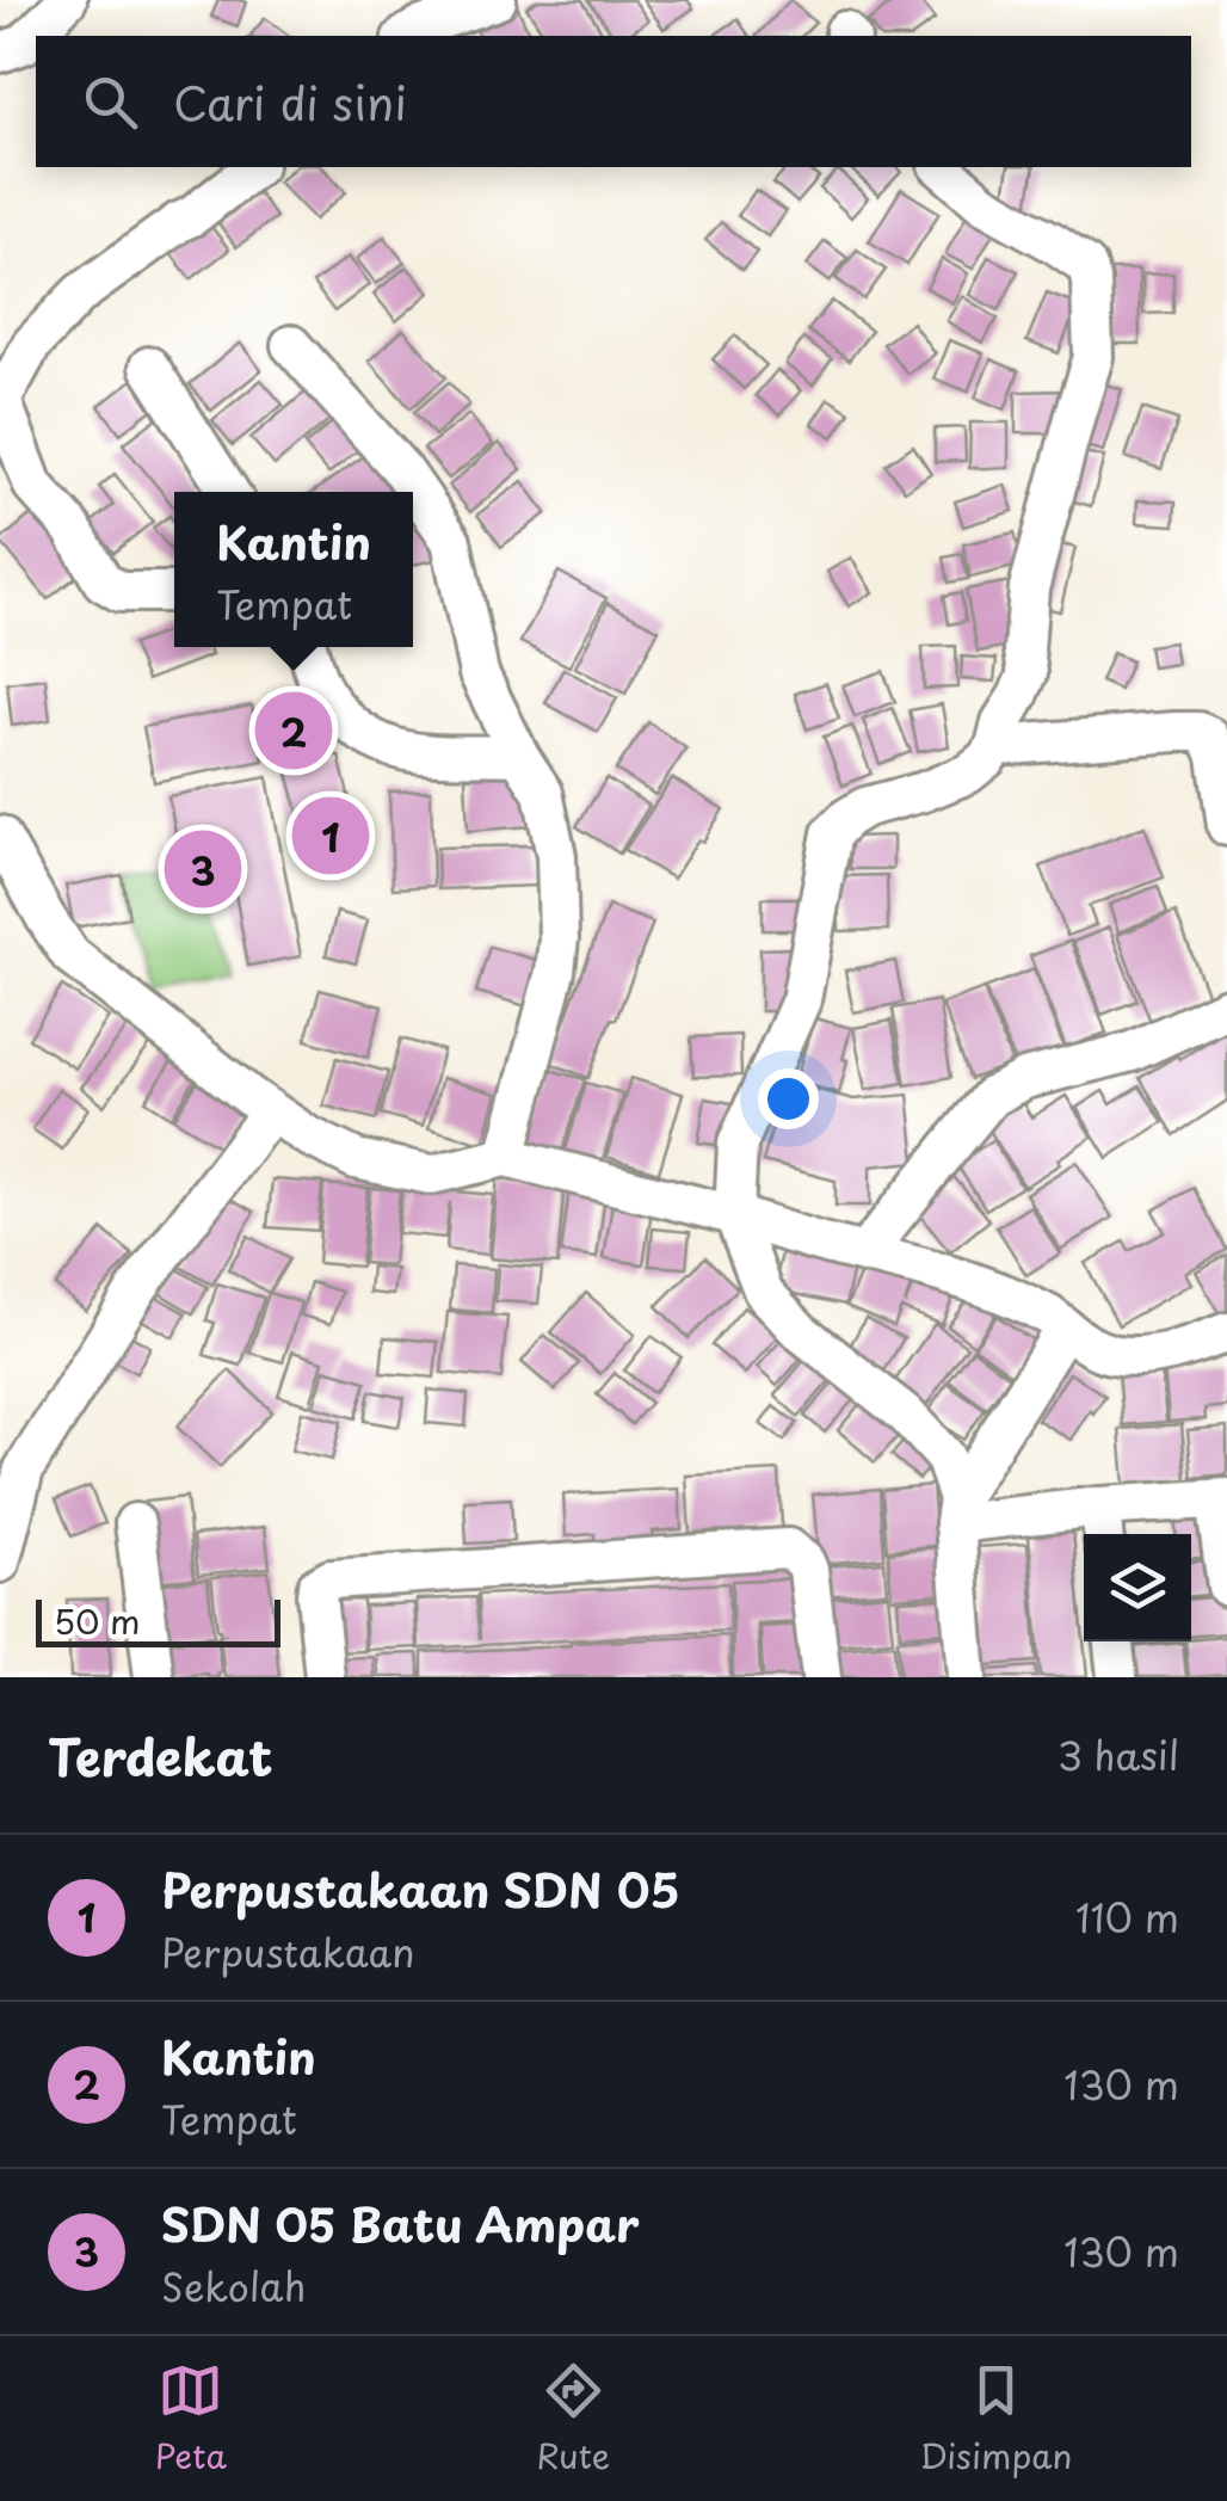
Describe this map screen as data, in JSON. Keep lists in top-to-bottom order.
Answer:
{
  "scale_bar": "50 m",
  "page": {
    "search": "Cari di sini",
    "popup": ["Kantin", "Tempat"],
    "pins": ["2", "1", "3"],
    "scale": "50 m",
    "heading": ["Terdekat", "3 hasil"],
    "list": [
      {
        "mark": "1",
        "name": "Perpustakaan SDN 05",
        "note": "Perpustakaan",
        "value": "110 m"
      },
      {
        "mark": "2",
        "name": "Kantin",
        "note": "Tempat",
        "value": "130 m"
      },
      {
        "mark": "3",
        "name": "SDN 05 Batu Ampar",
        "note": "Sekolah",
        "value": "130 m"
      }
    ],
    "nav": ["Peta", "Rute", "Disimpan"]
  }
}
